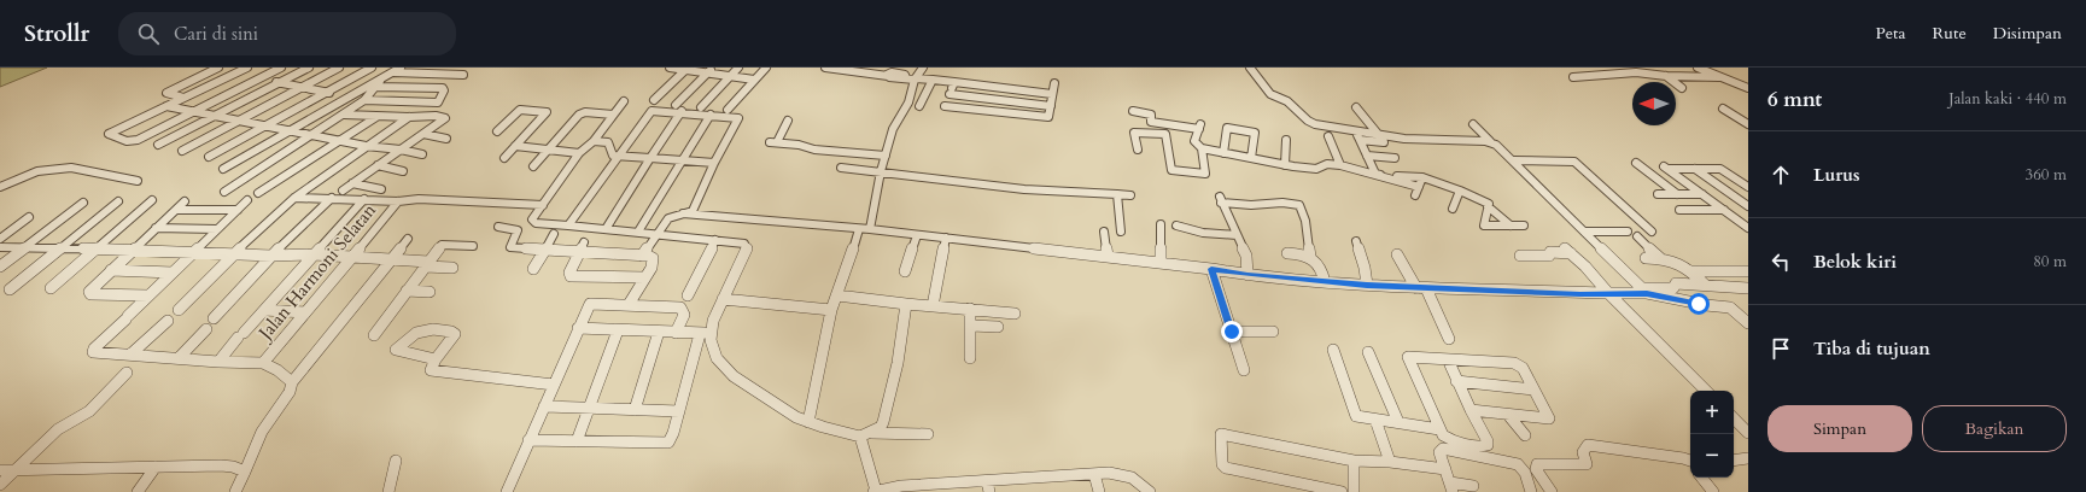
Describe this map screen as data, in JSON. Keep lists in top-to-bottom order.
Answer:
{
  "streets": {
    "street": ["Jalan Harmoni Selatan"]
  },
  "north": "left",
  "page": {
    "header": "Strollr",
    "search": "Cari di sini",
    "nav": ["Peta", "Rute", "Disimpan"],
    "heading": ["6 mnt", "Jalan kaki · 440 m"],
    "list": [
      ["Lurus", "360 m"],
      ["Belok kiri", "80 m"],
      "Tiba di tujuan"
    ],
    "map_buttons": ["+", "−"],
    "buttons": ["Simpan", "Bagikan"]
  }
}
